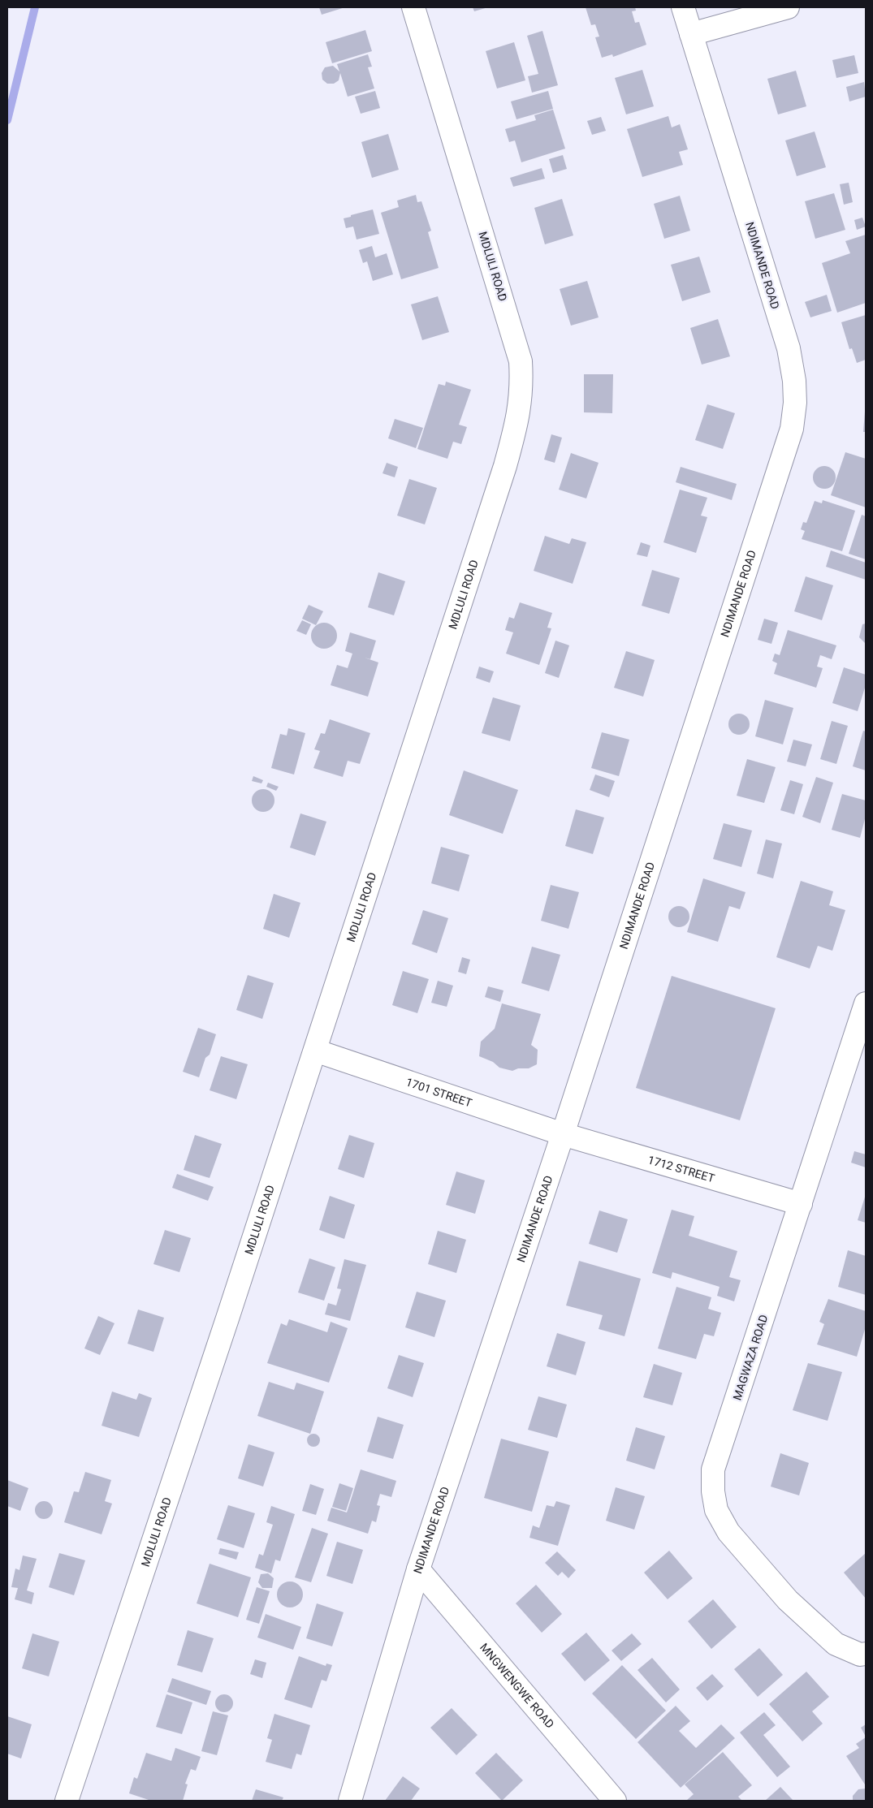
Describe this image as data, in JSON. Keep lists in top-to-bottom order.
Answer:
{
  "streets": {
    "street": [
      "NDIMANDE ROAD",
      "MDLULI ROAD",
      "1701 STREET",
      "1712 STREET",
      "MAGWAZA ROAD",
      "MNGWENGWE ROAD"
    ]
  },
  "crossings": [
    ["NDIMANDE ROAD", "1701 STREET"],
    ["NDIMANDE ROAD", "1712 STREET"],
    ["NDIMANDE ROAD", "MNGWENGWE ROAD"],
    ["MDLULI ROAD", "1701 STREET"],
    ["1701 STREET", "1712 STREET"],
    ["1712 STREET", "MAGWAZA ROAD"]
  ]
}
